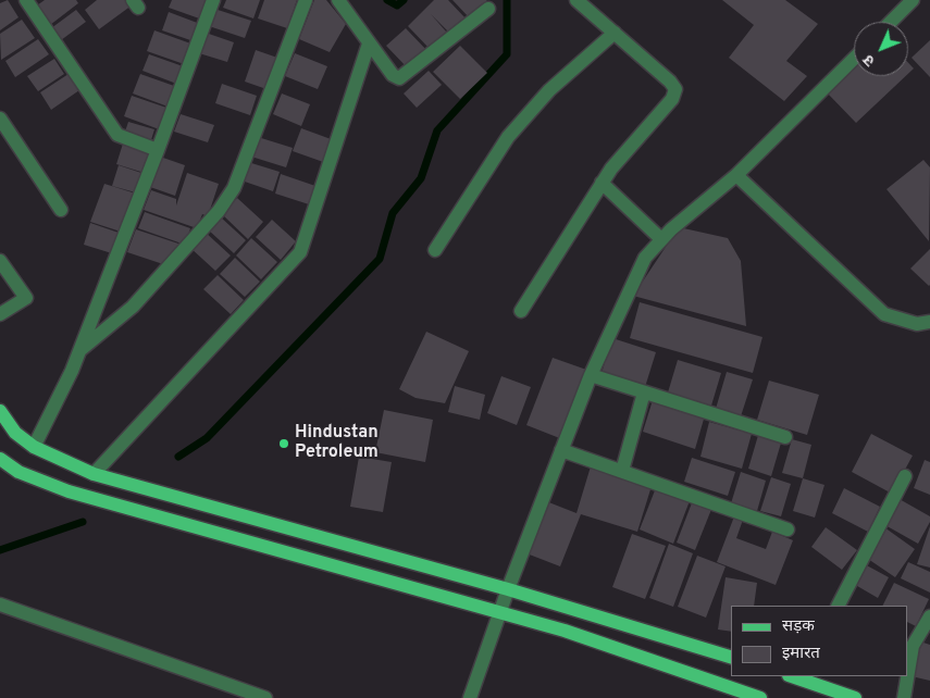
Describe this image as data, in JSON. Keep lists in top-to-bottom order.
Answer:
{
  "places": ["Hindustan Petroleum"],
  "legend": ["सड़क", "इमारत"],
  "north": "bottom left"
}
